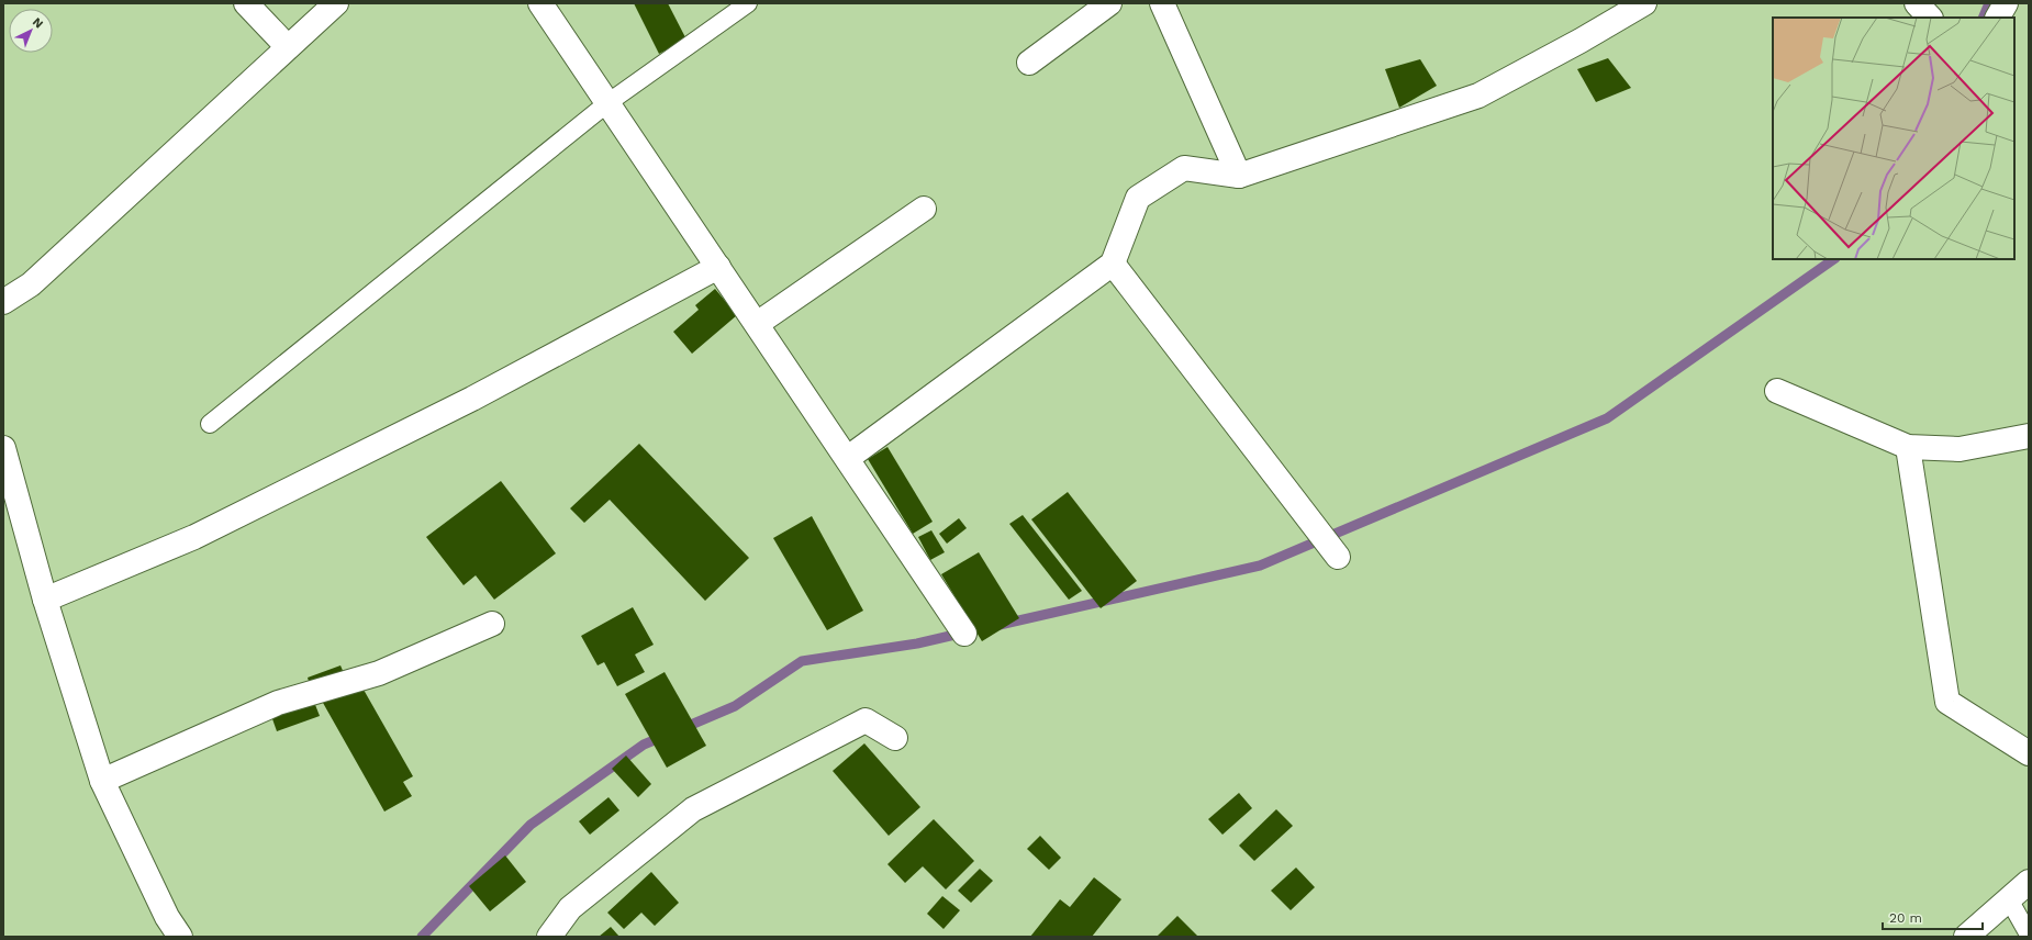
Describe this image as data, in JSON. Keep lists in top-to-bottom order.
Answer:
{
  "scale_bar": "20 m",
  "north": "top right"
}
